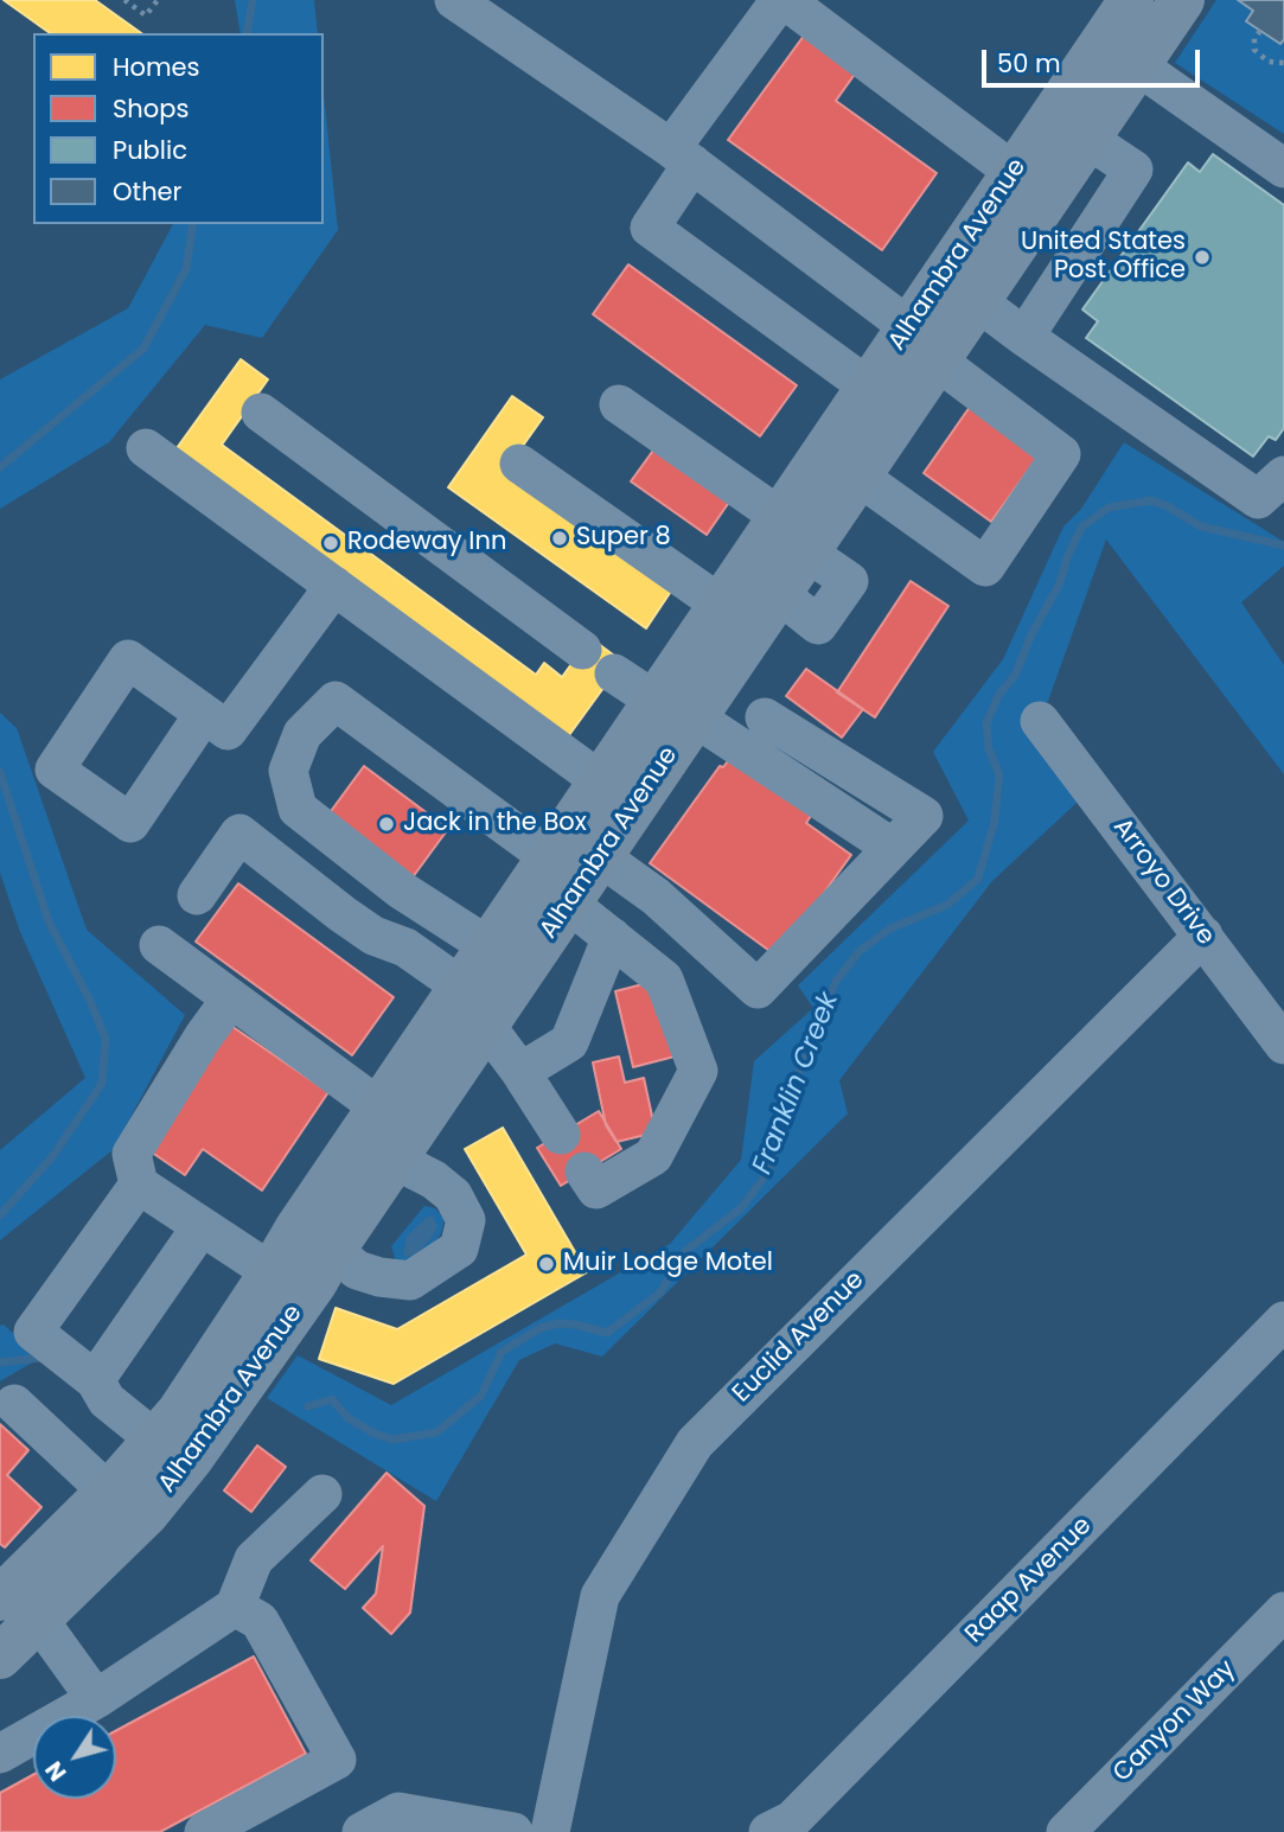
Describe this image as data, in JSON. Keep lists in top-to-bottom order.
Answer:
{
  "streets": {
    "main road": ["Alhambra Avenue"],
    "street": [
      "Arroyo Drive",
      "Euclid Avenue",
      "Raap Avenue",
      "Canyon Way"
    ]
  },
  "crossings": [
    ["Arroyo Drive", "Euclid Avenue"]
  ],
  "water": ["Franklin Creek"],
  "places": [
    "United States Post Office",
    "Super 8",
    "Rodeway Inn",
    "Jack in the Box",
    "Muir Lodge Motel"
  ],
  "legend": [
    "Homes",
    "Shops",
    "Public",
    "Other"
  ],
  "scale_bar": "50 m",
  "north": "bottom left"
}
